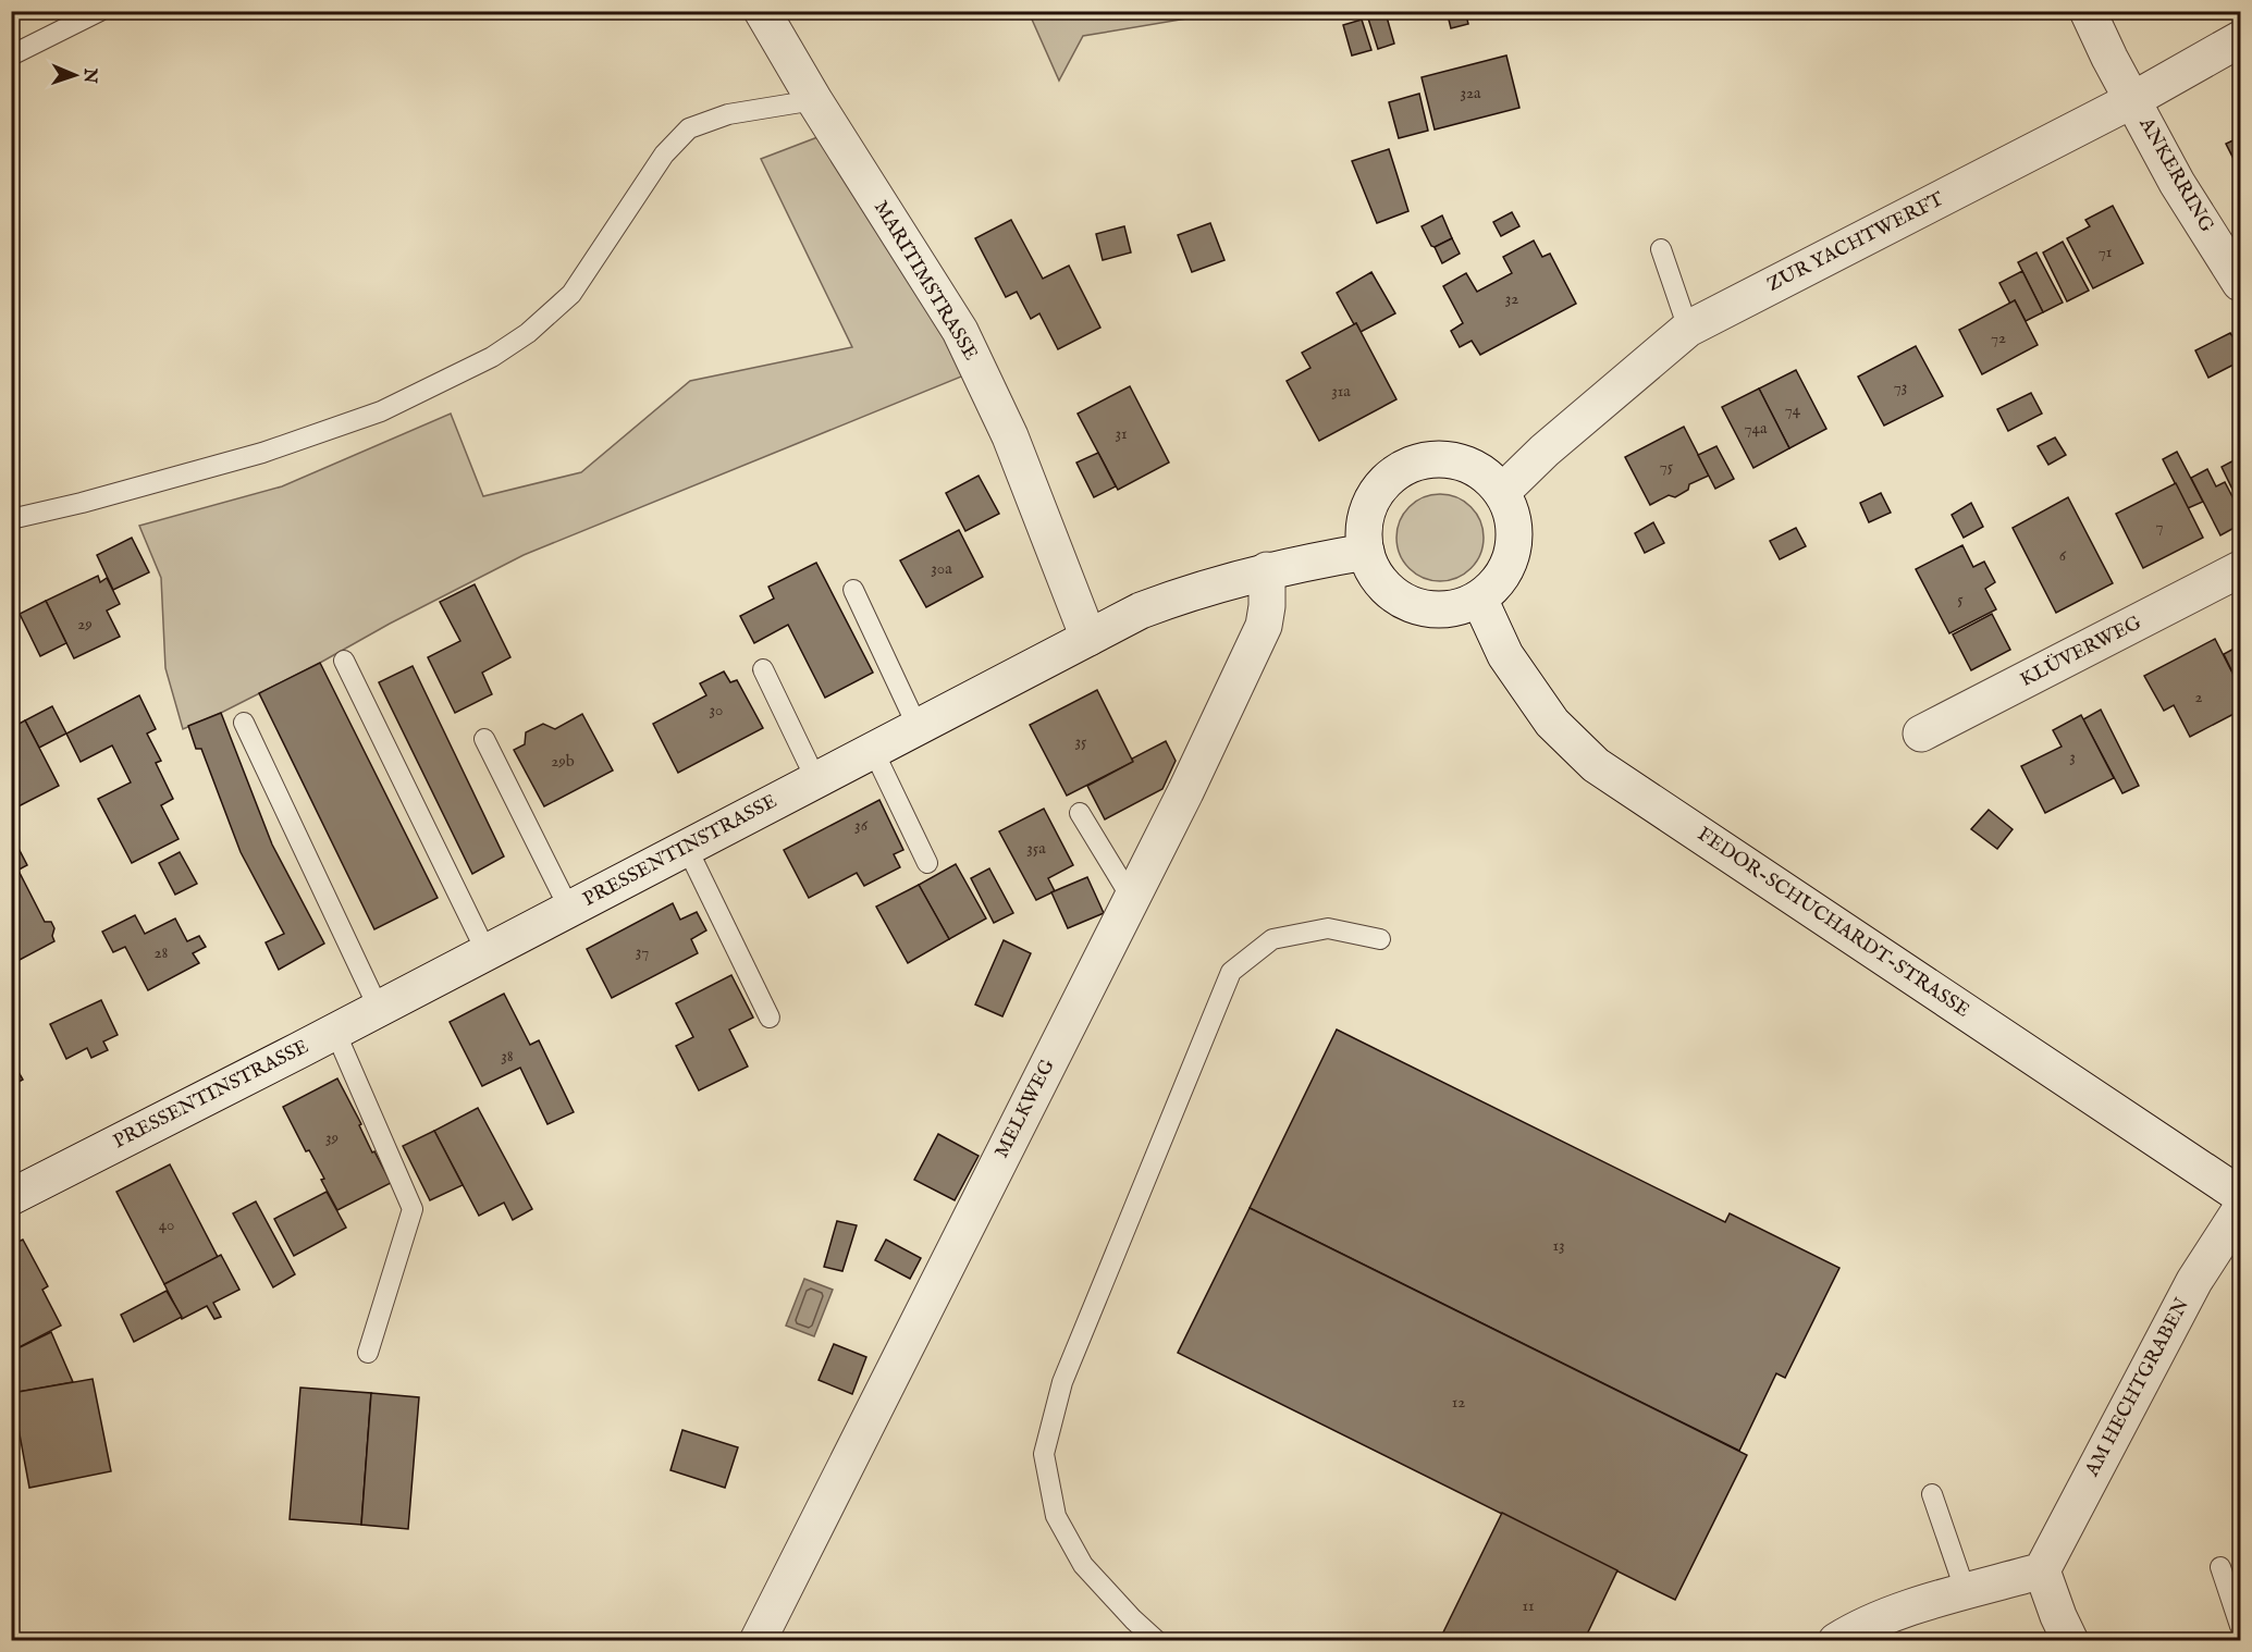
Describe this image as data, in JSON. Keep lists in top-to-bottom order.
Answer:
{
  "streets": {
    "street": [
      "ANKERRING",
      "ZUR YACHTWERFT",
      "MARITIMSTRASSE",
      "KLÜVERWEG",
      "PRESSENTINSTRASSE",
      "FEDOR-SCHUCHARDT-STRASSE",
      "MELKWEG",
      "AM HECHTGRABEN"
    ]
  },
  "crossings": [
    ["ANKERRING", "ZUR YACHTWERFT"],
    ["ZUR YACHTWERFT", "PRESSENTINSTRASSE"],
    ["ZUR YACHTWERFT", "FEDOR-SCHUCHARDT-STRASSE"],
    ["MARITIMSTRASSE", "PRESSENTINSTRASSE"],
    ["PRESSENTINSTRASSE", "FEDOR-SCHUCHARDT-STRASSE"],
    ["PRESSENTINSTRASSE", "MELKWEG"]
  ],
  "house_numbers": [
    "32a",
    "71",
    "32",
    "72",
    "73",
    "31a",
    "74",
    "74a",
    "31",
    "75",
    "7",
    "6",
    "30a",
    "5",
    "29",
    "2",
    "30",
    "35",
    "3",
    "29b",
    "36",
    "35a",
    "37",
    "28",
    "38",
    "39",
    "40",
    "13",
    "12",
    "11"
  ],
  "north": "right"
}
